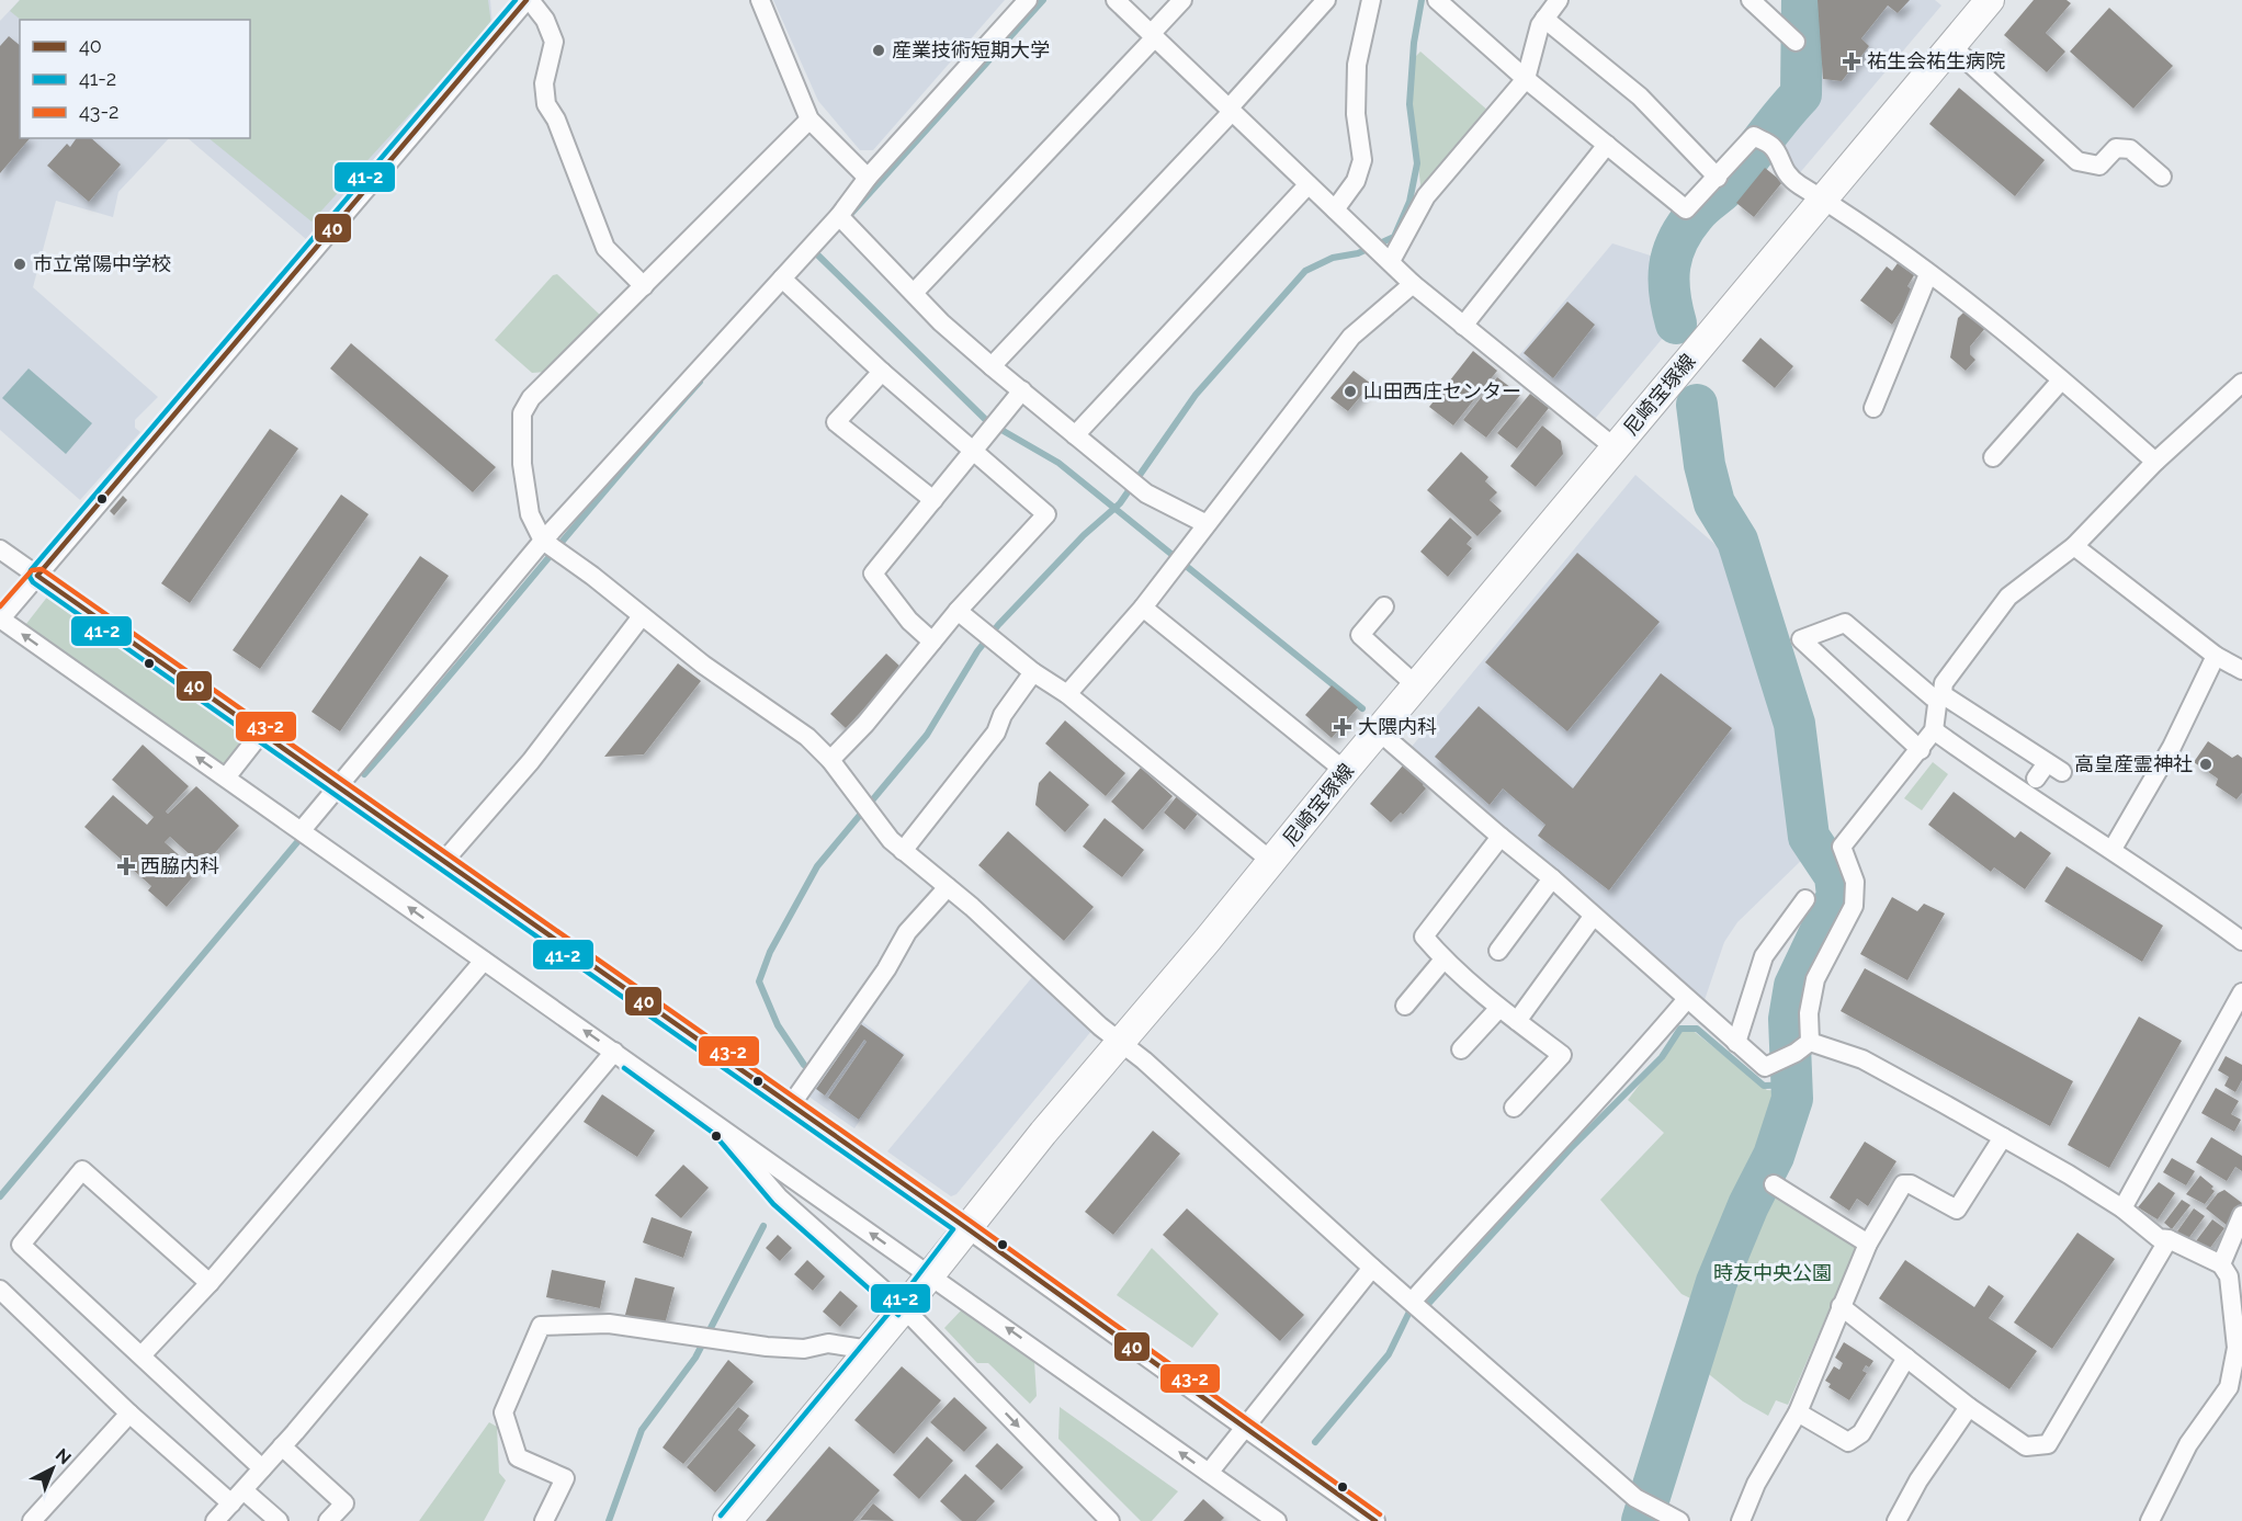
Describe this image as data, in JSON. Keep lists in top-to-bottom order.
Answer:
{
  "streets": {
    "main road": ["尼崎宝塚線"]
  },
  "parks": ["時友中央公園"],
  "places": {
    "other": [
      "産業技術短期大学",
      "市立常陽中学校",
      "山田西庄センター",
      "高皇産霊神社"
    ],
    "health": ["祐生会祐生病院", "大隈内科", "西脇内科"]
  },
  "lines": ["transit line 40", "transit line 41-2", "transit line 43-2"],
  "legend": ["40", "41-2", "43-2"],
  "north": "top right"
}
